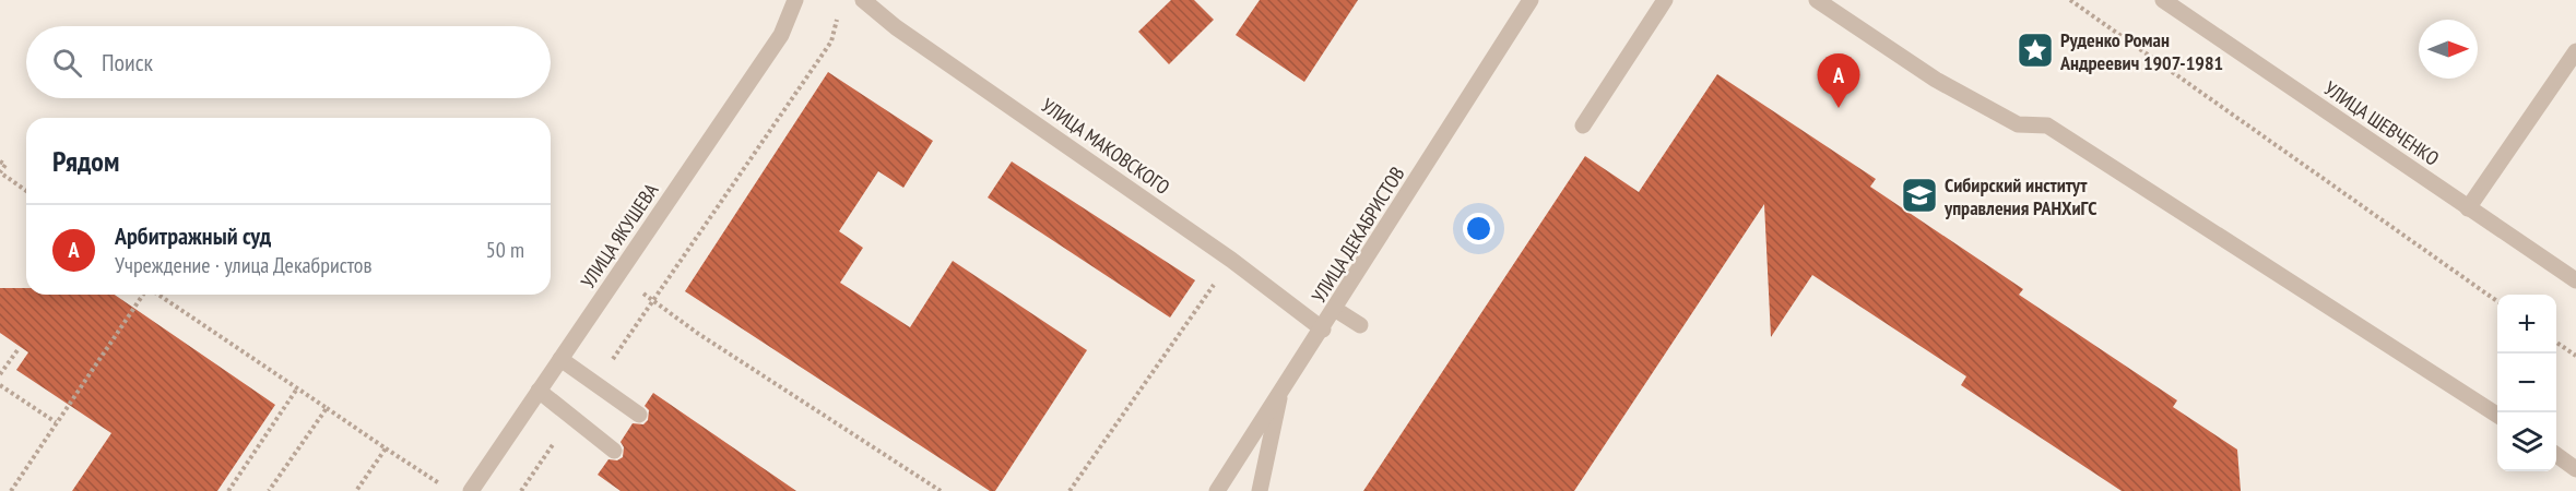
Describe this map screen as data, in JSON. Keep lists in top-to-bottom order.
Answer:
{
  "streets": {
    "street": [
      "УЛИЦА ШЕВЧЕНКО",
      "УЛИЦА МАКОВСКОГО",
      "УЛИЦА ДЕКАБРИСТОВ",
      "УЛИЦА ЯКУШЕВА"
    ]
  },
  "crossings": [
    ["УЛИЦА МАКОВСКОГО", "УЛИЦА ДЕКАБРИСТОВ"]
  ],
  "places": {
    "place": ["Руденко Роман Андреевич 1907-1981"],
    "school or university": ["Сибирский институт управления РАНХиГС"]
  },
  "north": "right",
  "page": {
    "search": "Поиск",
    "pins": "A",
    "heading": "Рядом",
    "list": [
      {
        "mark": "A",
        "name": "Арбитражный суд",
        "note": "Учреждение · улица Декабристов",
        "value": "50 m"
      }
    ],
    "map_buttons": ["+", "−"]
  }
}
